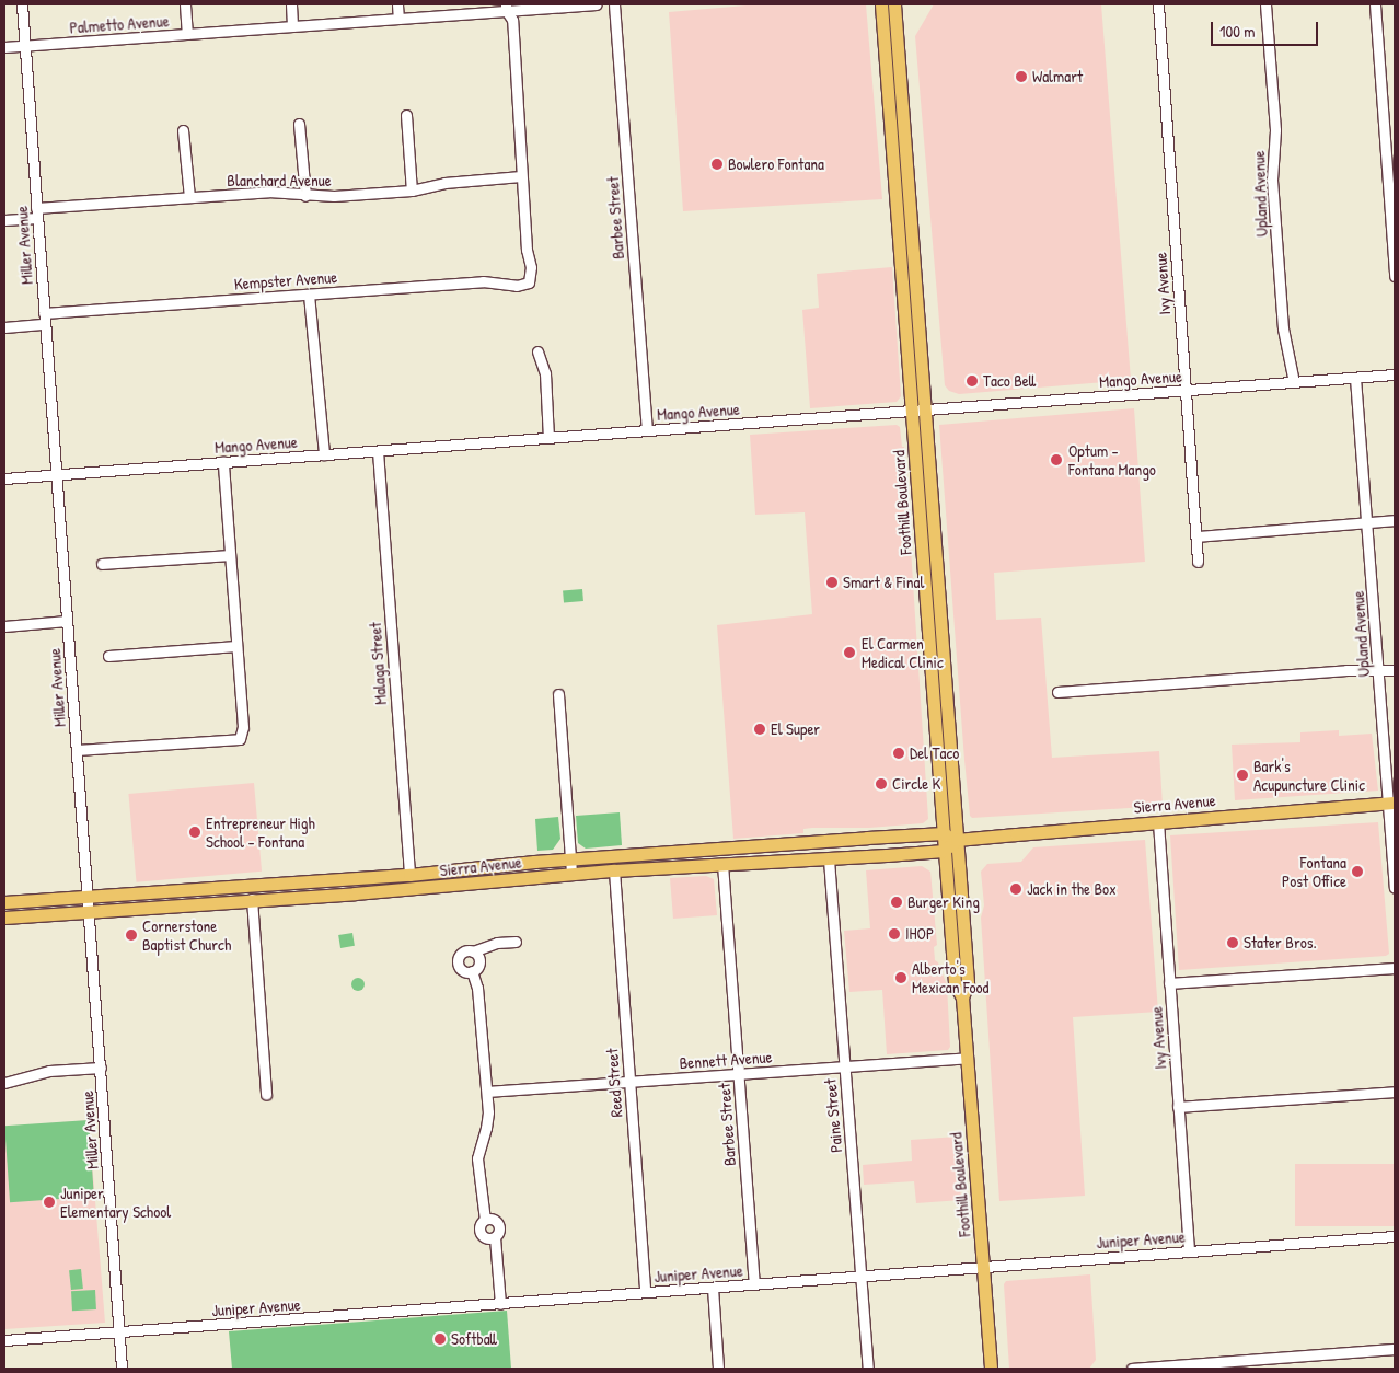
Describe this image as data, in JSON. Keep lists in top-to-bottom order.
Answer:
{
  "streets": {
    "main road": ["Foothill Boulevard", "Sierra Avenue"],
    "street": [
      "Palmetto Avenue",
      "Blanchard Avenue",
      "Upland Avenue",
      "Barbee Street",
      "Miller Avenue",
      "Kempster Avenue",
      "Ivy Avenue",
      "Mango Avenue",
      "Malaga Street",
      "Bennett Avenue",
      "Reed Street",
      "Paine Street",
      "Juniper Avenue"
    ]
  },
  "crossings": [
    ["Palmetto Avenue", "Miller Avenue"],
    ["Blanchard Avenue", "Miller Avenue"],
    ["Blanchard Avenue", "Kempster Avenue"],
    ["Upland Avenue", "Mango Avenue"],
    ["Upland Avenue", "Sierra Avenue"],
    ["Barbee Street", "Mango Avenue"],
    ["Barbee Street", "Sierra Avenue"],
    ["Barbee Street", "Bennett Avenue"],
    ["Barbee Street", "Juniper Avenue"],
    ["Miller Avenue", "Kempster Avenue"],
    ["Miller Avenue", "Mango Avenue"],
    ["Miller Avenue", "Sierra Avenue"],
    ["Miller Avenue", "Juniper Avenue"],
    ["Ivy Avenue", "Mango Avenue"],
    ["Ivy Avenue", "Sierra Avenue"],
    ["Ivy Avenue", "Juniper Avenue"],
    ["Mango Avenue", "Foothill Boulevard"],
    ["Mango Avenue", "Malaga Street"],
    ["Foothill Boulevard", "Sierra Avenue"],
    ["Foothill Boulevard", "Bennett Avenue"],
    ["Foothill Boulevard", "Juniper Avenue"],
    ["Malaga Street", "Sierra Avenue"],
    ["Sierra Avenue", "Reed Street"],
    ["Sierra Avenue", "Paine Street"],
    ["Bennett Avenue", "Reed Street"],
    ["Bennett Avenue", "Paine Street"],
    ["Reed Street", "Juniper Avenue"],
    ["Paine Street", "Juniper Avenue"]
  ],
  "places": [
    "Walmart",
    "Bowlero Fontana",
    "Taco Bell",
    "Optum - Fontana Mango",
    "Smart & Final",
    "El Carmen Medical Clinic",
    "El Super",
    "Del Taco",
    "Bark's Acupuncture Clinic",
    "Circle K",
    "Entrepreneur High School - Fontana",
    "Fontana Post Office",
    "Jack in the Box",
    "Burger King",
    "IHOP",
    "Cornerstone Baptist Church",
    "Stater Bros.",
    "Alberto's Mexican Food",
    "Juniper Elementary School",
    "Softball"
  ],
  "scale_bar": "100 m"
}
